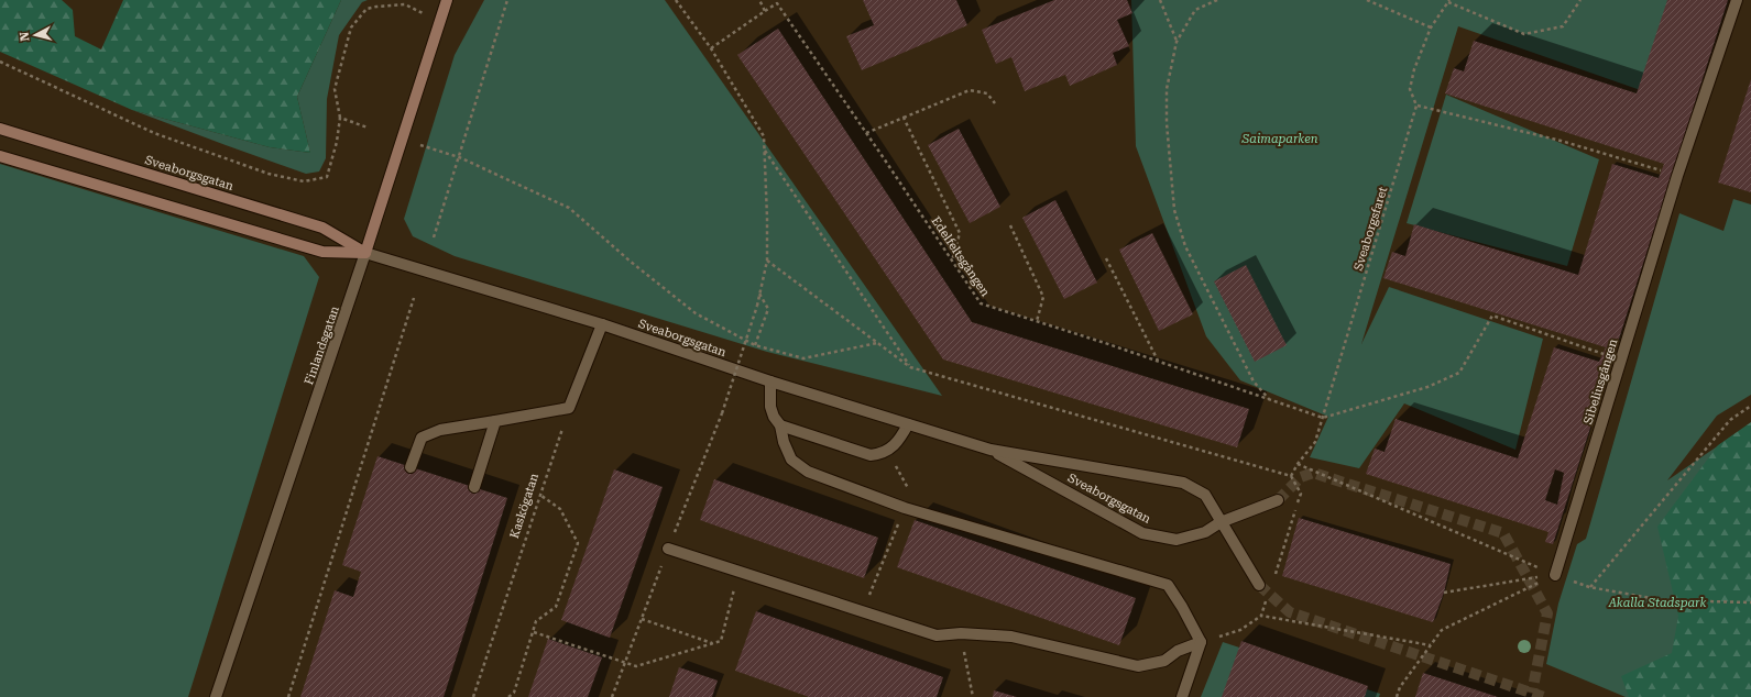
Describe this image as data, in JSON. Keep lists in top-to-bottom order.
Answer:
{
  "streets": {
    "street": ["Sveaborgsgatan", "Finlandsgatan", "Sibeliusgången"],
    "path": ["Sveaborgsfaret", "Edelfeltsgången", "Kaskögatan"]
  },
  "crossings": [
    ["Sveaborgsgatan", "Finlandsgatan"],
    ["Sveaborgsfaret", "Edelfeltsgången"]
  ],
  "parks": ["Saimaparken", "Akalla Stadspark"],
  "north": "left"
}
